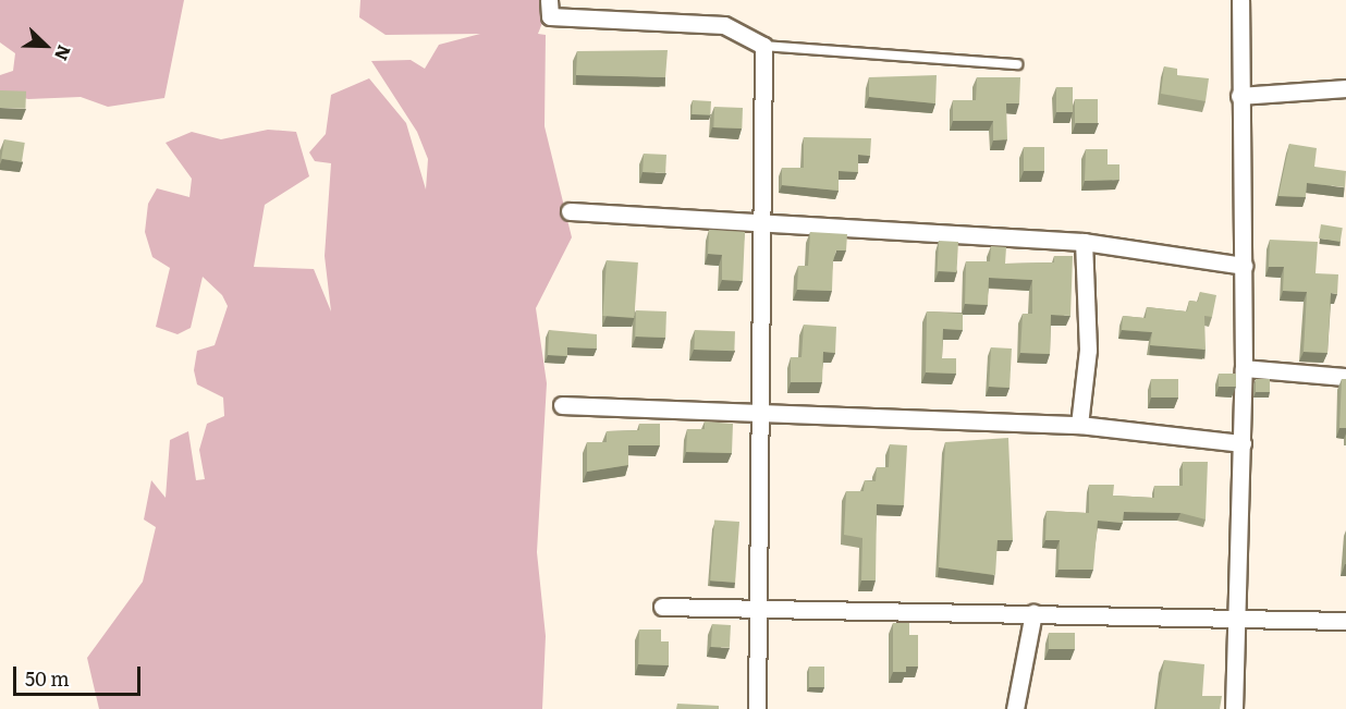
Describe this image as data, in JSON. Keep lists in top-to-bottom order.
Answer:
{
  "scale_bar": "50 m",
  "north": "bottom right"
}
